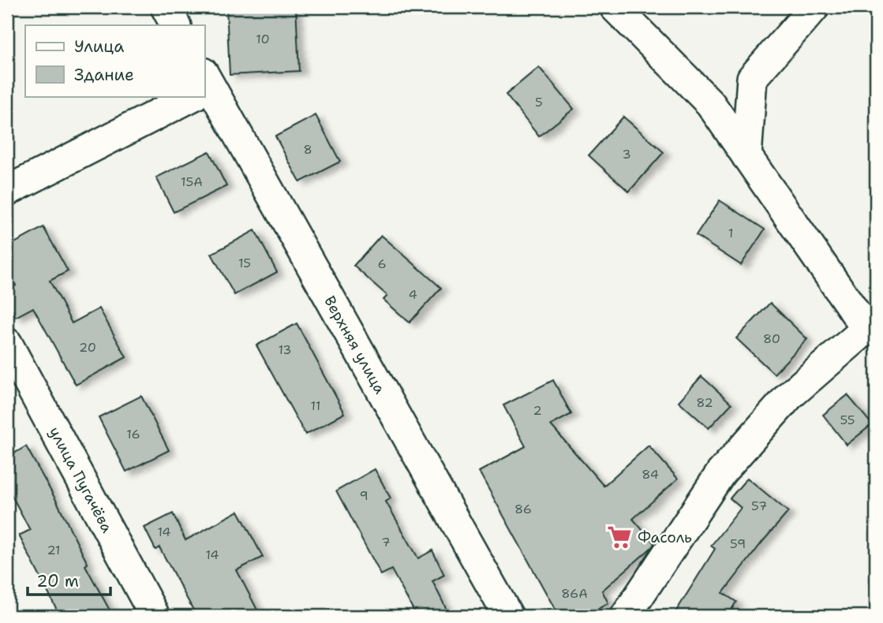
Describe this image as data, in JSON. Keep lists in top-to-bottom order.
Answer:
{
  "streets": {
    "street": ["Верхняя улица", "улица Пугачёва"]
  },
  "places": {
    "supermarket": ["Фасоль"]
  },
  "house_numbers": [
    "10",
    "5",
    "8",
    "3",
    "15А",
    "1",
    "15",
    "6",
    "4",
    "80",
    "20",
    "13",
    "82",
    "11",
    "2",
    "55",
    "16",
    "84",
    "9",
    "57",
    "86",
    "14",
    "7",
    "59",
    "21",
    "14",
    "86А"
  ],
  "legend": ["Улица", "Здание"],
  "scale_bar": "20 m"
}
